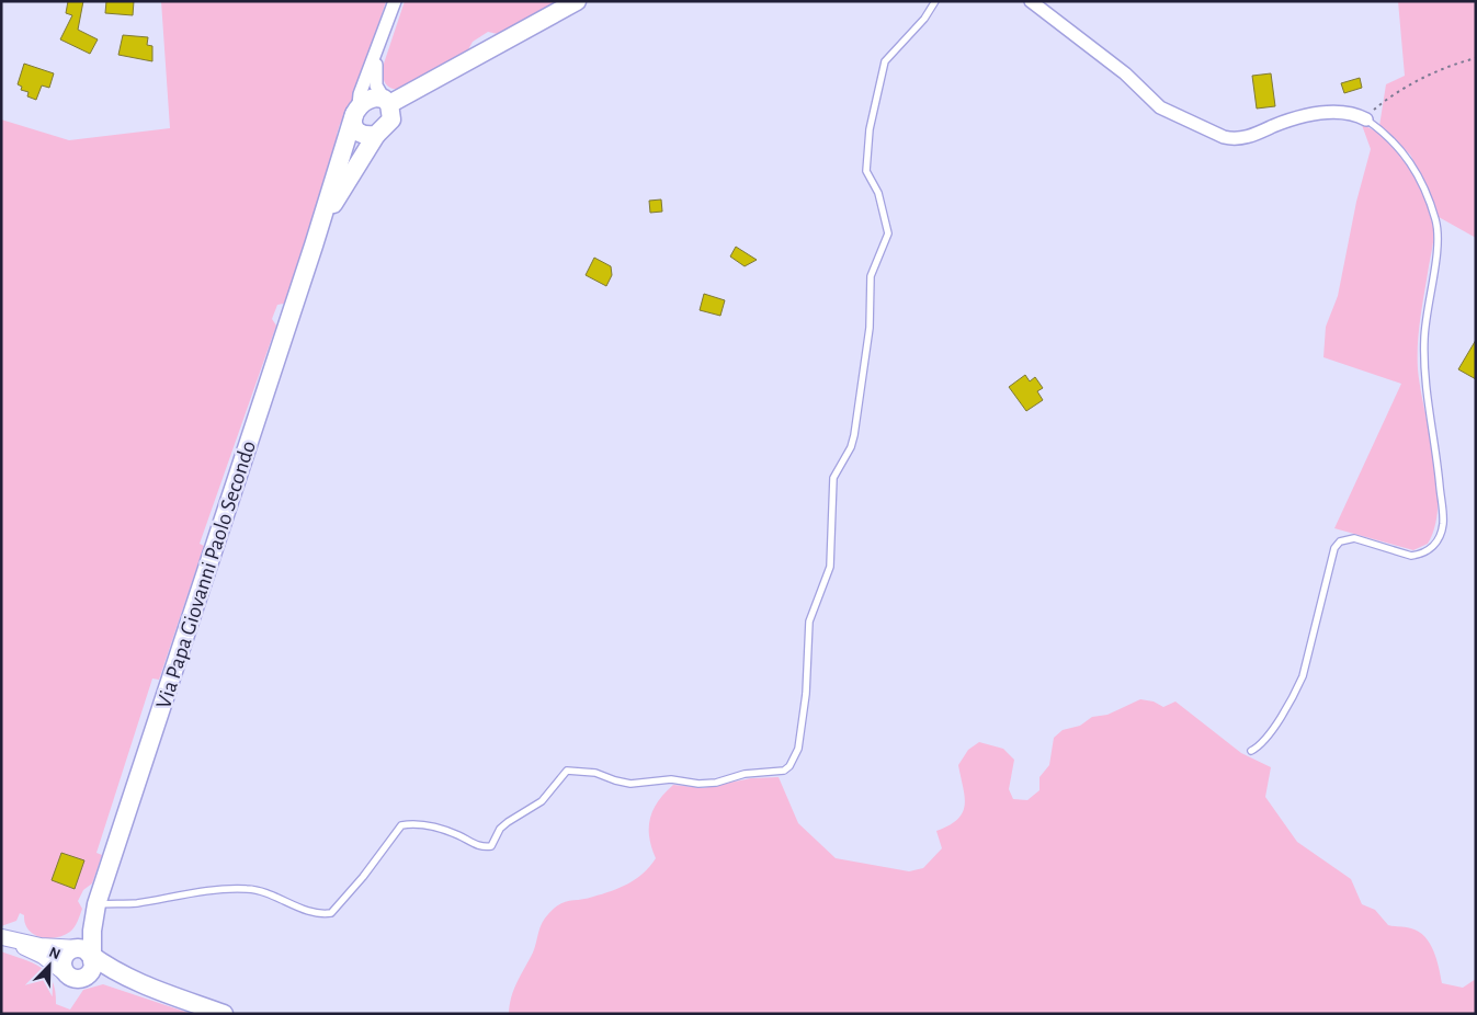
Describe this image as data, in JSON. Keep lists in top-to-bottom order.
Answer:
{
  "streets": {
    "main road": ["Via Papa Giovanni Paolo Secondo"]
  },
  "north": "top right"
}
